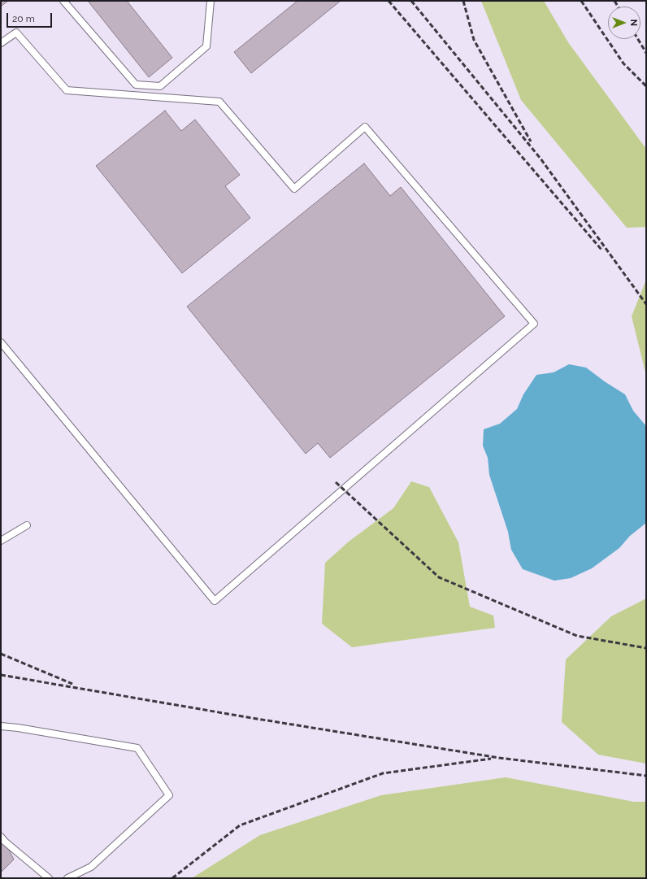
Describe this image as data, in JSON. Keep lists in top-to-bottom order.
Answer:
{
  "scale_bar": "20 m",
  "north": "right"
}
